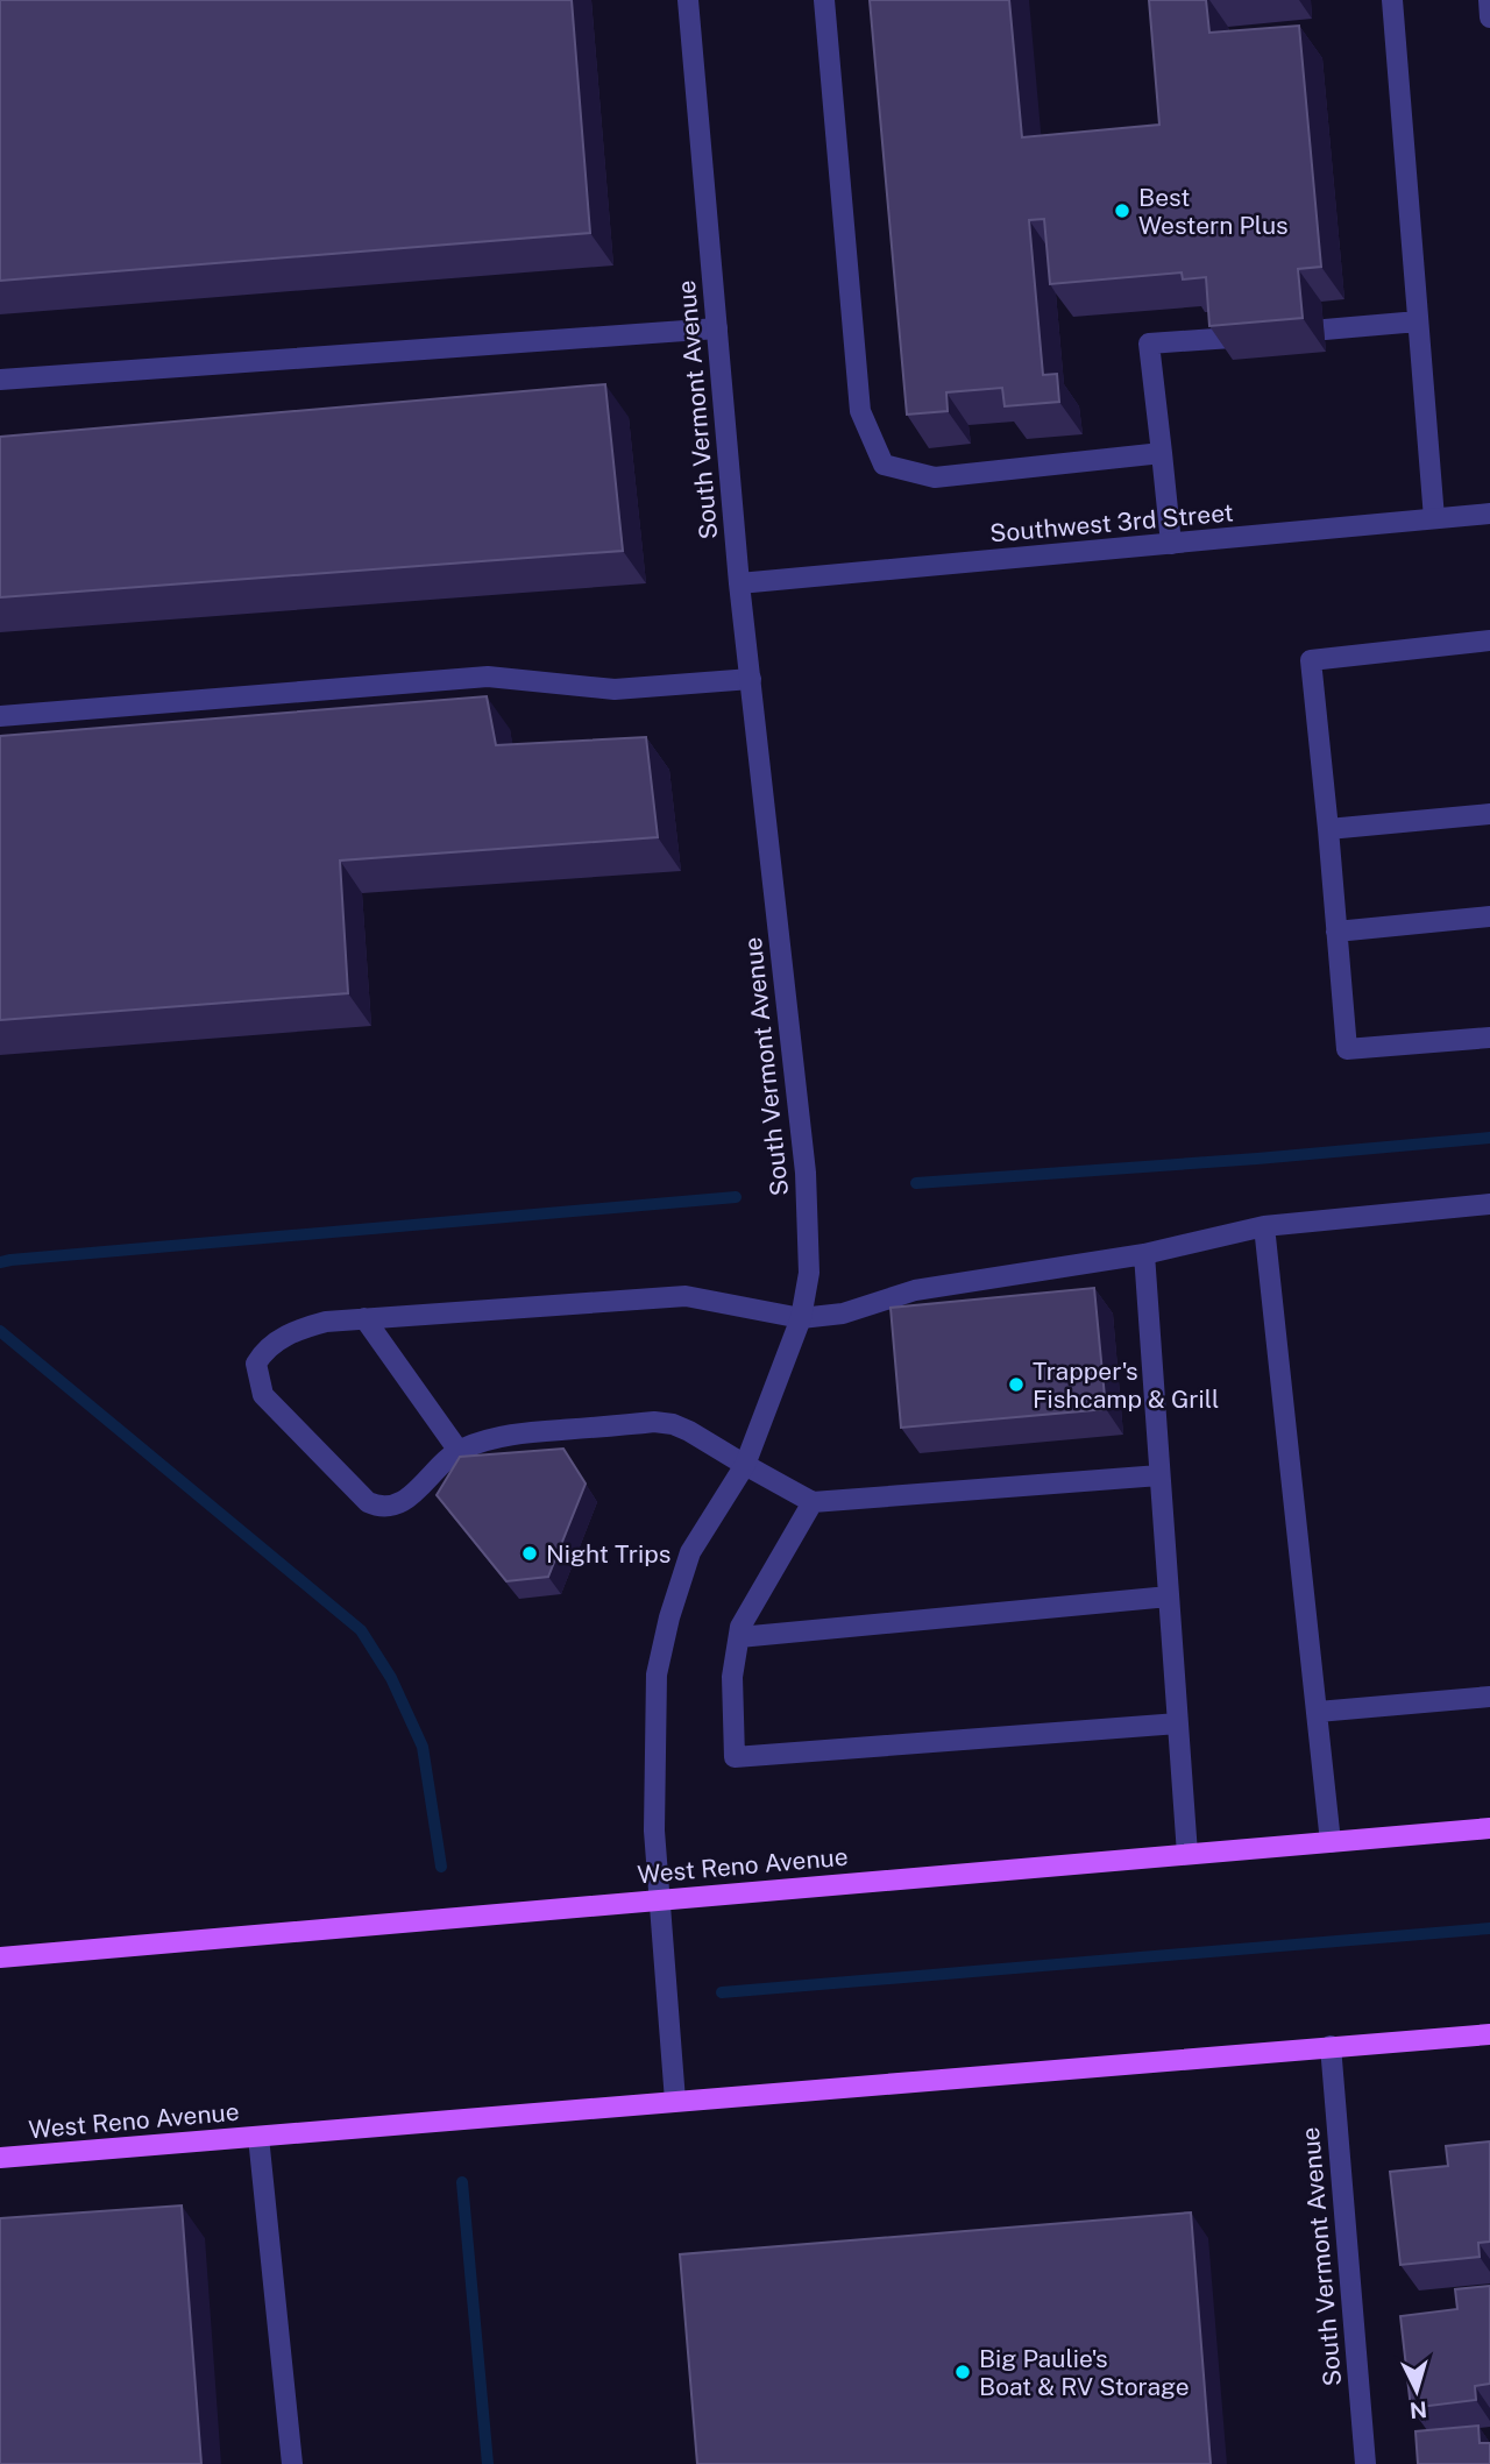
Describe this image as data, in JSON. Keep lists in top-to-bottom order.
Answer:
{
  "streets": {
    "main road": ["West Reno Avenue"],
    "street": ["South Vermont Avenue", "Southwest 3rd Street"]
  },
  "crossings": [
    ["South Vermont Avenue", "Southwest 3rd Street"],
    ["South Vermont Avenue", "West Reno Avenue"]
  ],
  "places": [
    "Best Western Plus",
    "Trapper's Fishcamp & Grill",
    "Night Trips",
    "Big Paulie's Boat & RV Storage"
  ],
  "north": "bottom"
}
